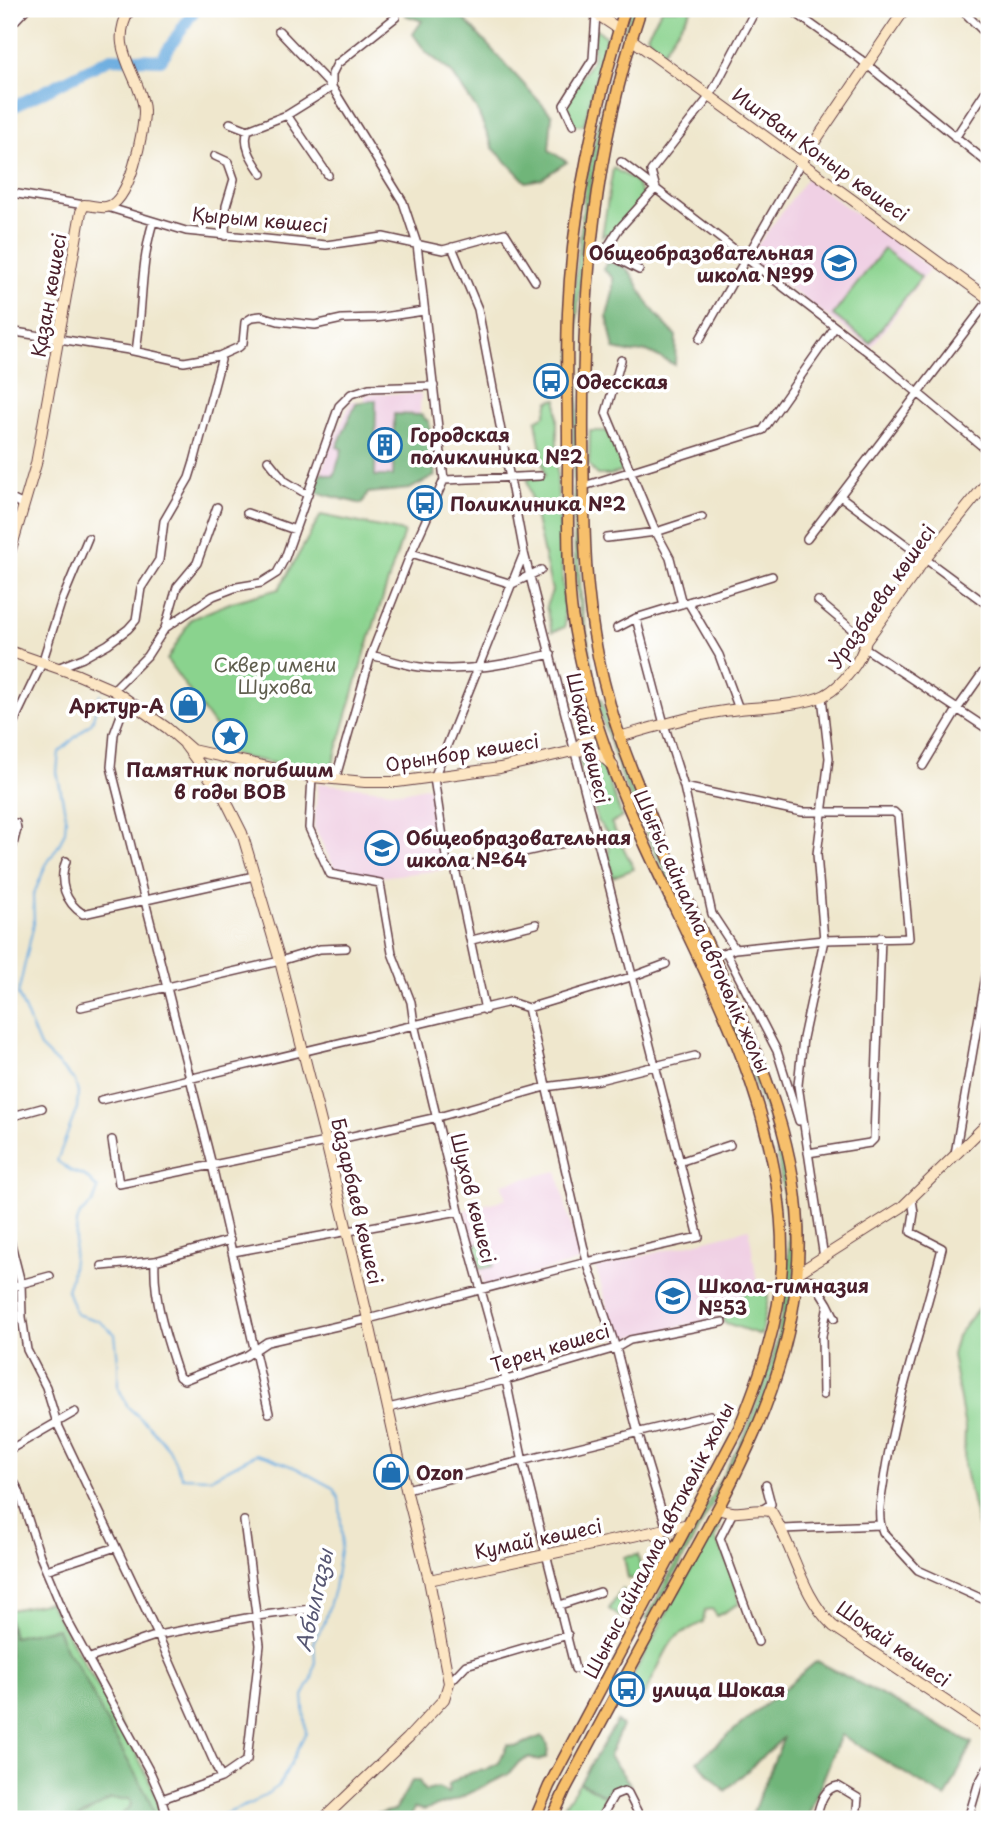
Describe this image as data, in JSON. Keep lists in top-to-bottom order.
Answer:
{
  "streets": {
    "main road": ["Шығыс айналма автокөлік жолы"],
    "street": [
      "Иштван Коныр көшесі",
      "Қырым көшесі",
      "Қазан көшесі",
      "Уразбаева көшесі",
      "Шоқай көшесі",
      "Орынбор көшесі",
      "Шухов көшесі",
      "Базарбаев көшесі",
      "Терең көшесі",
      "Кумай көшесі"
    ]
  },
  "crossings": [
    ["Иштван Коныр көшесі", "Шығыс айналма автокөлік жолы"],
    ["Қырым көшесі", "Қазан көшесі"],
    ["Қырым көшесі", "Шоқай көшесі"],
    ["Шоқай көшесі", "Орынбор көшесі"],
    ["Орынбор көшесі", "Шухов көшесі"],
    ["Орынбор көшесі", "Базарбаев көшесі"],
    ["Шығыс айналма автокөлік жолы", "Кумай көшесі"],
    ["Шухов көшесі", "Терең көшесі"],
    ["Шухов көшесі", "Кумай көшесі"],
    ["Базарбаев көшесі", "Терең көшесі"],
    ["Базарбаев көшесі", "Кумай көшесі"]
  ],
  "water": ["Абылгазы"],
  "parks": ["Сквер имени Шухова"],
  "places": {
    "school or university": ["Общеобразовательная школа №99", "Общеобразовательная школа №64", "Школа-гимназия №53"],
    "bus stop": ["Одесская", "Поликлиника №2", "улица Шокая"],
    "building": ["Городская поликлиника №2"],
    "shop": ["Арктур-А", "Ozon"],
    "place": ["Памятник погибшим в годы ВОВ"]
  }
}
